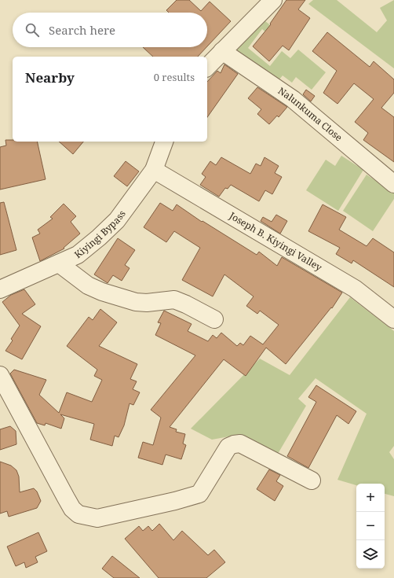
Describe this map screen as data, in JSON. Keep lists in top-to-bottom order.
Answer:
{
  "streets": {
    "street": ["Nalunkuma Close", "Kiyingi Bypass", "Joseph B. Kiyingi Valley"]
  },
  "crossings": [
    ["Kiyingi Bypass", "Joseph B. Kiyingi Valley"]
  ],
  "page": {
    "search": "Search here",
    "heading": ["Nearby", "0 results"],
    "map_buttons": ["+", "−"]
  }
}
